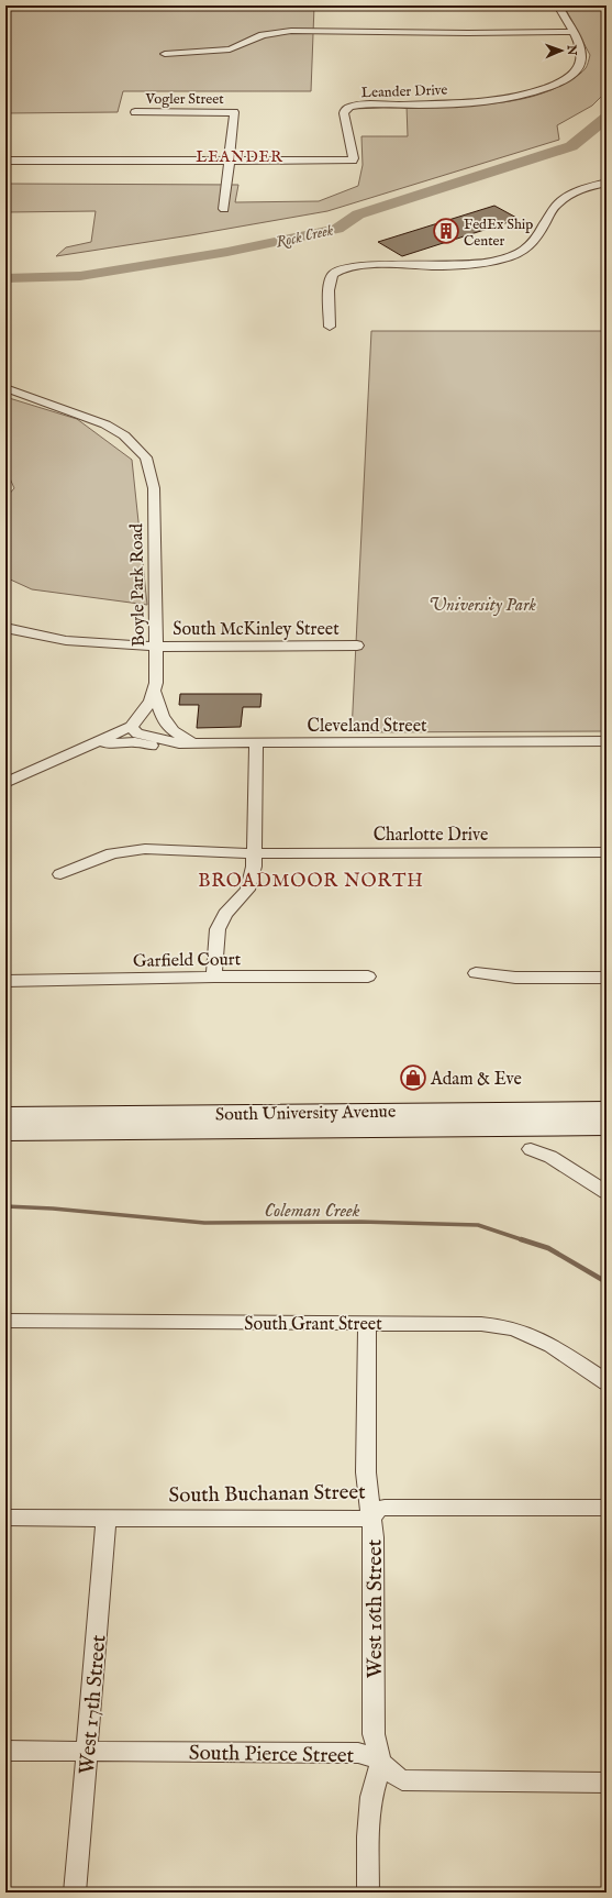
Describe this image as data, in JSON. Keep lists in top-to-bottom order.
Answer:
{
  "streets": {
    "main road": ["South University Avenue"],
    "street": [
      "Leander Drive",
      "Vogler Street",
      "Boyle Park Road",
      "South McKinley Street",
      "Cleveland Street",
      "Charlotte Drive",
      "Garfield Court",
      "South Grant Street",
      "South Buchanan Street",
      "West 16th Street",
      "West 17th Street",
      "South Pierce Street"
    ]
  },
  "crossings": [
    ["Leander Drive", "Vogler Street"],
    ["Boyle Park Road", "South McKinley Street"],
    ["Boyle Park Road", "Cleveland Street"],
    ["South Grant Street", "West 16th Street"],
    ["South Buchanan Street", "West 16th Street"],
    ["South Buchanan Street", "West 17th Street"],
    ["West 16th Street", "South Pierce Street"],
    ["West 17th Street", "South Pierce Street"]
  ],
  "districts": ["LEANDER", "BROADMOOR NORTH"],
  "water": ["Rock Creek", "Coleman Creek"],
  "parks": ["University Park"],
  "places": {
    "building": ["FedEx Ship Center"],
    "shop": ["Adam & Eve"]
  },
  "north": "right"
}
